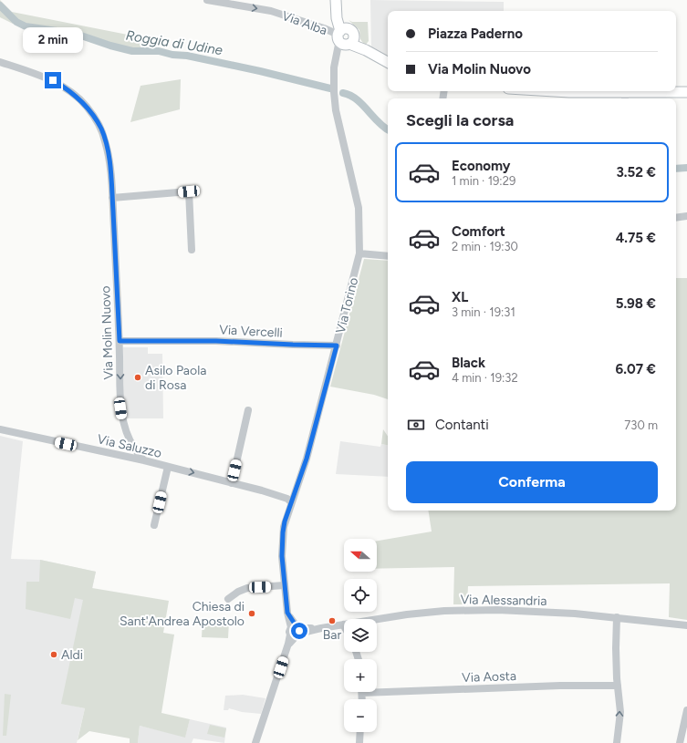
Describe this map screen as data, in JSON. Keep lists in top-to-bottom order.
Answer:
{
  "streets": {
    "main road": ["Via Alba"],
    "street": [
      "Via Torino",
      "Via Vercelli",
      "Via Molin Nuovo",
      "Via Saluzzo",
      "Via Alessandria",
      "Via Aosta"
    ]
  },
  "crossings": [
    ["Via Alba", "Via Torino"],
    ["Via Torino", "Via Vercelli"],
    ["Via Torino", "Via Saluzzo"],
    ["Via Torino", "Via Alessandria"],
    ["Via Vercelli", "Via Molin Nuovo"],
    ["Via Molin Nuovo", "Via Saluzzo"]
  ],
  "one_way": ["Via Alba"],
  "water": ["Roggia di Udine"],
  "places": [
    "Asilo Paola di Rosa",
    "Chiesa di Sant'Andrea Apostolo",
    "Bar",
    "Aldi"
  ],
  "north": "left",
  "page": {
    "banner": ["Piazza Paderno", "Via Molin Nuovo"],
    "bubble": "2 min",
    "heading": "Scegli la corsa",
    "list": [
      {
        "name": "Economy",
        "note": "1 min · 19:29",
        "value": "3.52 €"
      },
      {
        "name": "Comfort",
        "note": "2 min · 19:30",
        "value": "4.75 €"
      },
      {
        "name": "XL",
        "note": "3 min · 19:31",
        "value": "5.98 €"
      },
      {
        "name": "Black",
        "note": "4 min · 19:32",
        "value": "6.07 €"
      }
    ],
    "pay": ["Contanti", "730 m"],
    "buttons": "Conferma",
    "map_buttons": ["+", "−"]
  }
}
